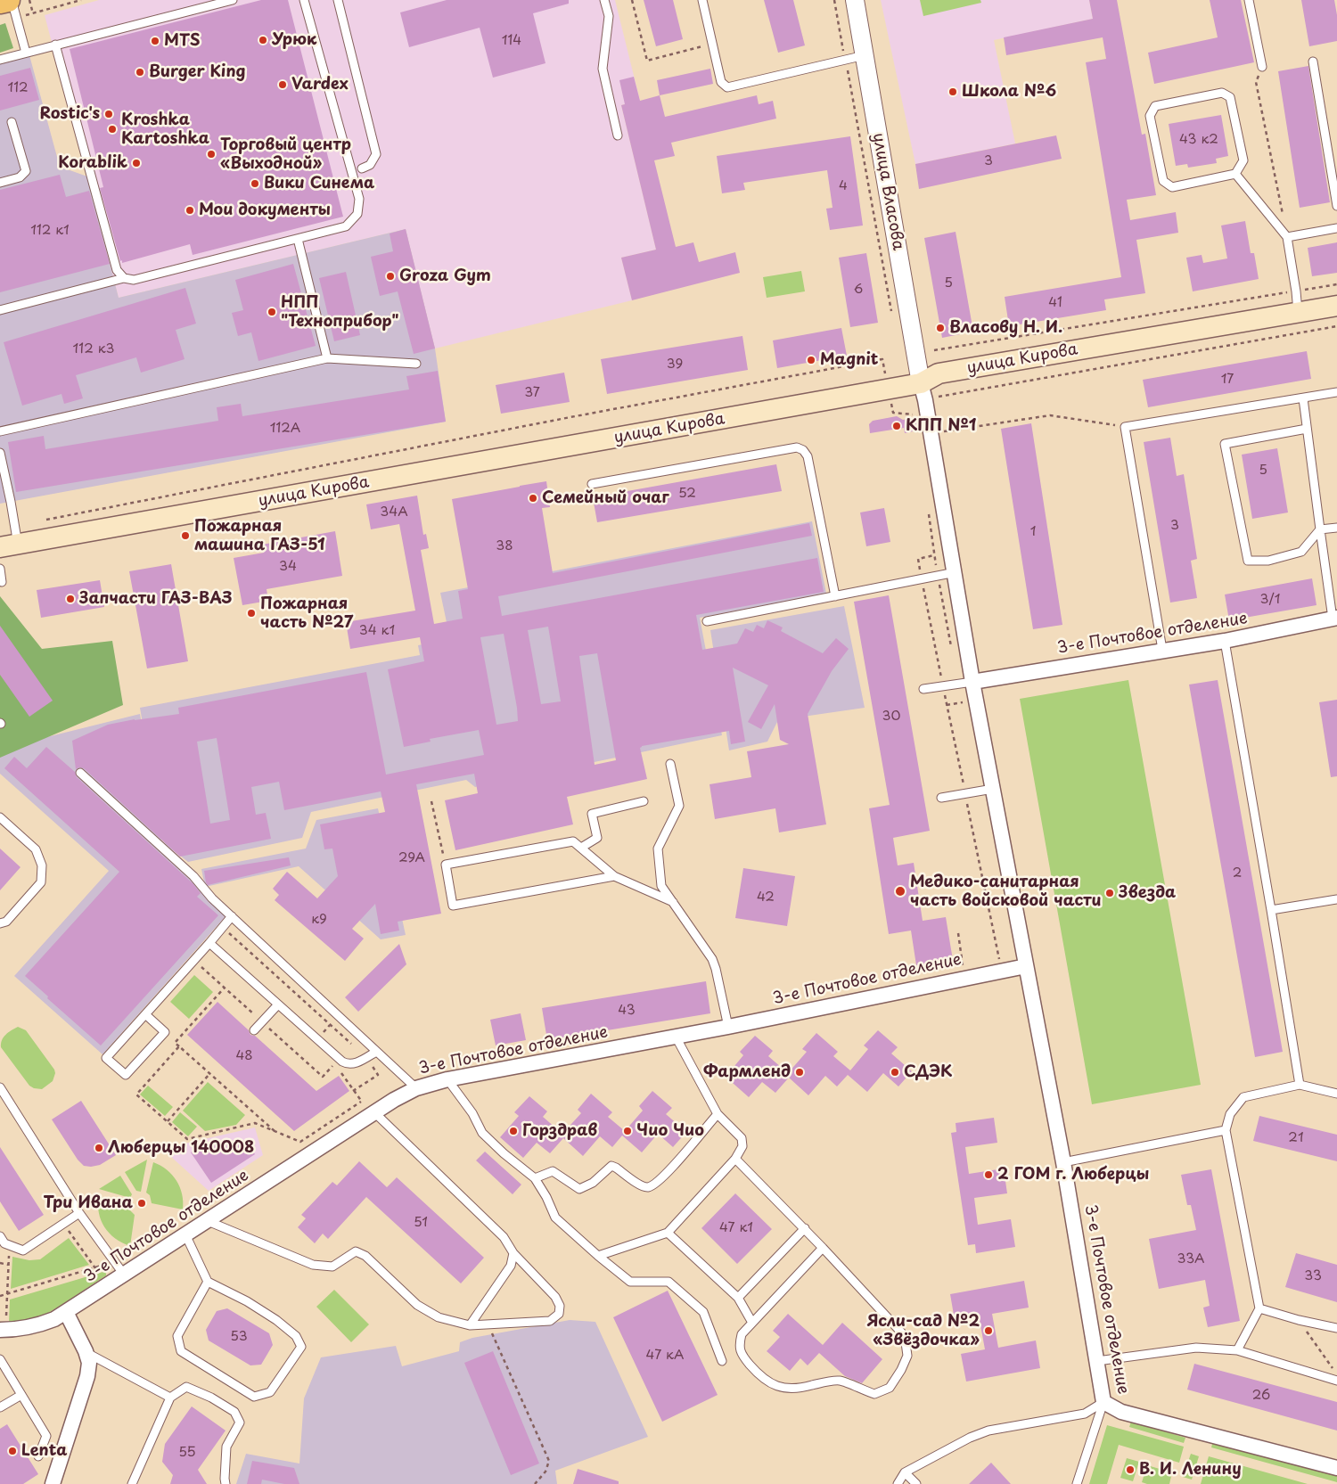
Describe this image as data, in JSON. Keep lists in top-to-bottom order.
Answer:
{
  "streets": {
    "main road": ["улица Кирова"],
    "street": ["улица Власова", "3-е Почтовое отделение"]
  },
  "crossings": [
    ["улица Власова", "улица Кирова"],
    ["улица Власова", "3-е Почтовое отделение"],
    ["улица Кирова", "3-е Почтовое отделение"]
  ],
  "places": [
    "Урюк",
    "MTS",
    "Burger King",
    "Vardex",
    "Школа №6",
    "Rostic's",
    "Kroshka Kartoshka",
    "Торговый центр «Выходной»",
    "Korablik",
    "Вики Синема",
    "Мои документы",
    "Groza Gym",
    "НПП \"Техноприбор\"",
    "Власову Н. И.",
    "Magnit",
    "КПП №1",
    "Семейный очаг",
    "Пожарная машина ГАЗ-51",
    "Запчасти ГАЗ-ВАЗ",
    "Пожарная часть №27",
    "Медико-санитарная часть войсковой части",
    "Звезда",
    "Фармленд",
    "СДЭК",
    "Горздрав",
    "Чио Чио",
    "Люберцы 140008",
    "2 ГОМ г. Люберцы",
    "Три Ивана",
    "Ясли-сад №2 «Звёздочка»",
    "Lenta",
    "В. И. Ленину"
  ],
  "house_numbers": [
    "114",
    "112",
    "43 к2",
    "3",
    "4",
    "112 к1",
    "5",
    "6",
    "41",
    "112 к3",
    "39",
    "17",
    "37",
    "112А",
    "5",
    "52",
    "34А",
    "3",
    "1",
    "38",
    "34",
    "3/1",
    "34 к1",
    "30",
    "29А",
    "2",
    "42",
    "к9",
    "43",
    "48",
    "21",
    "51",
    "47 к1",
    "33А",
    "33",
    "53",
    "47 кА",
    "26",
    "55"
  ]
}
